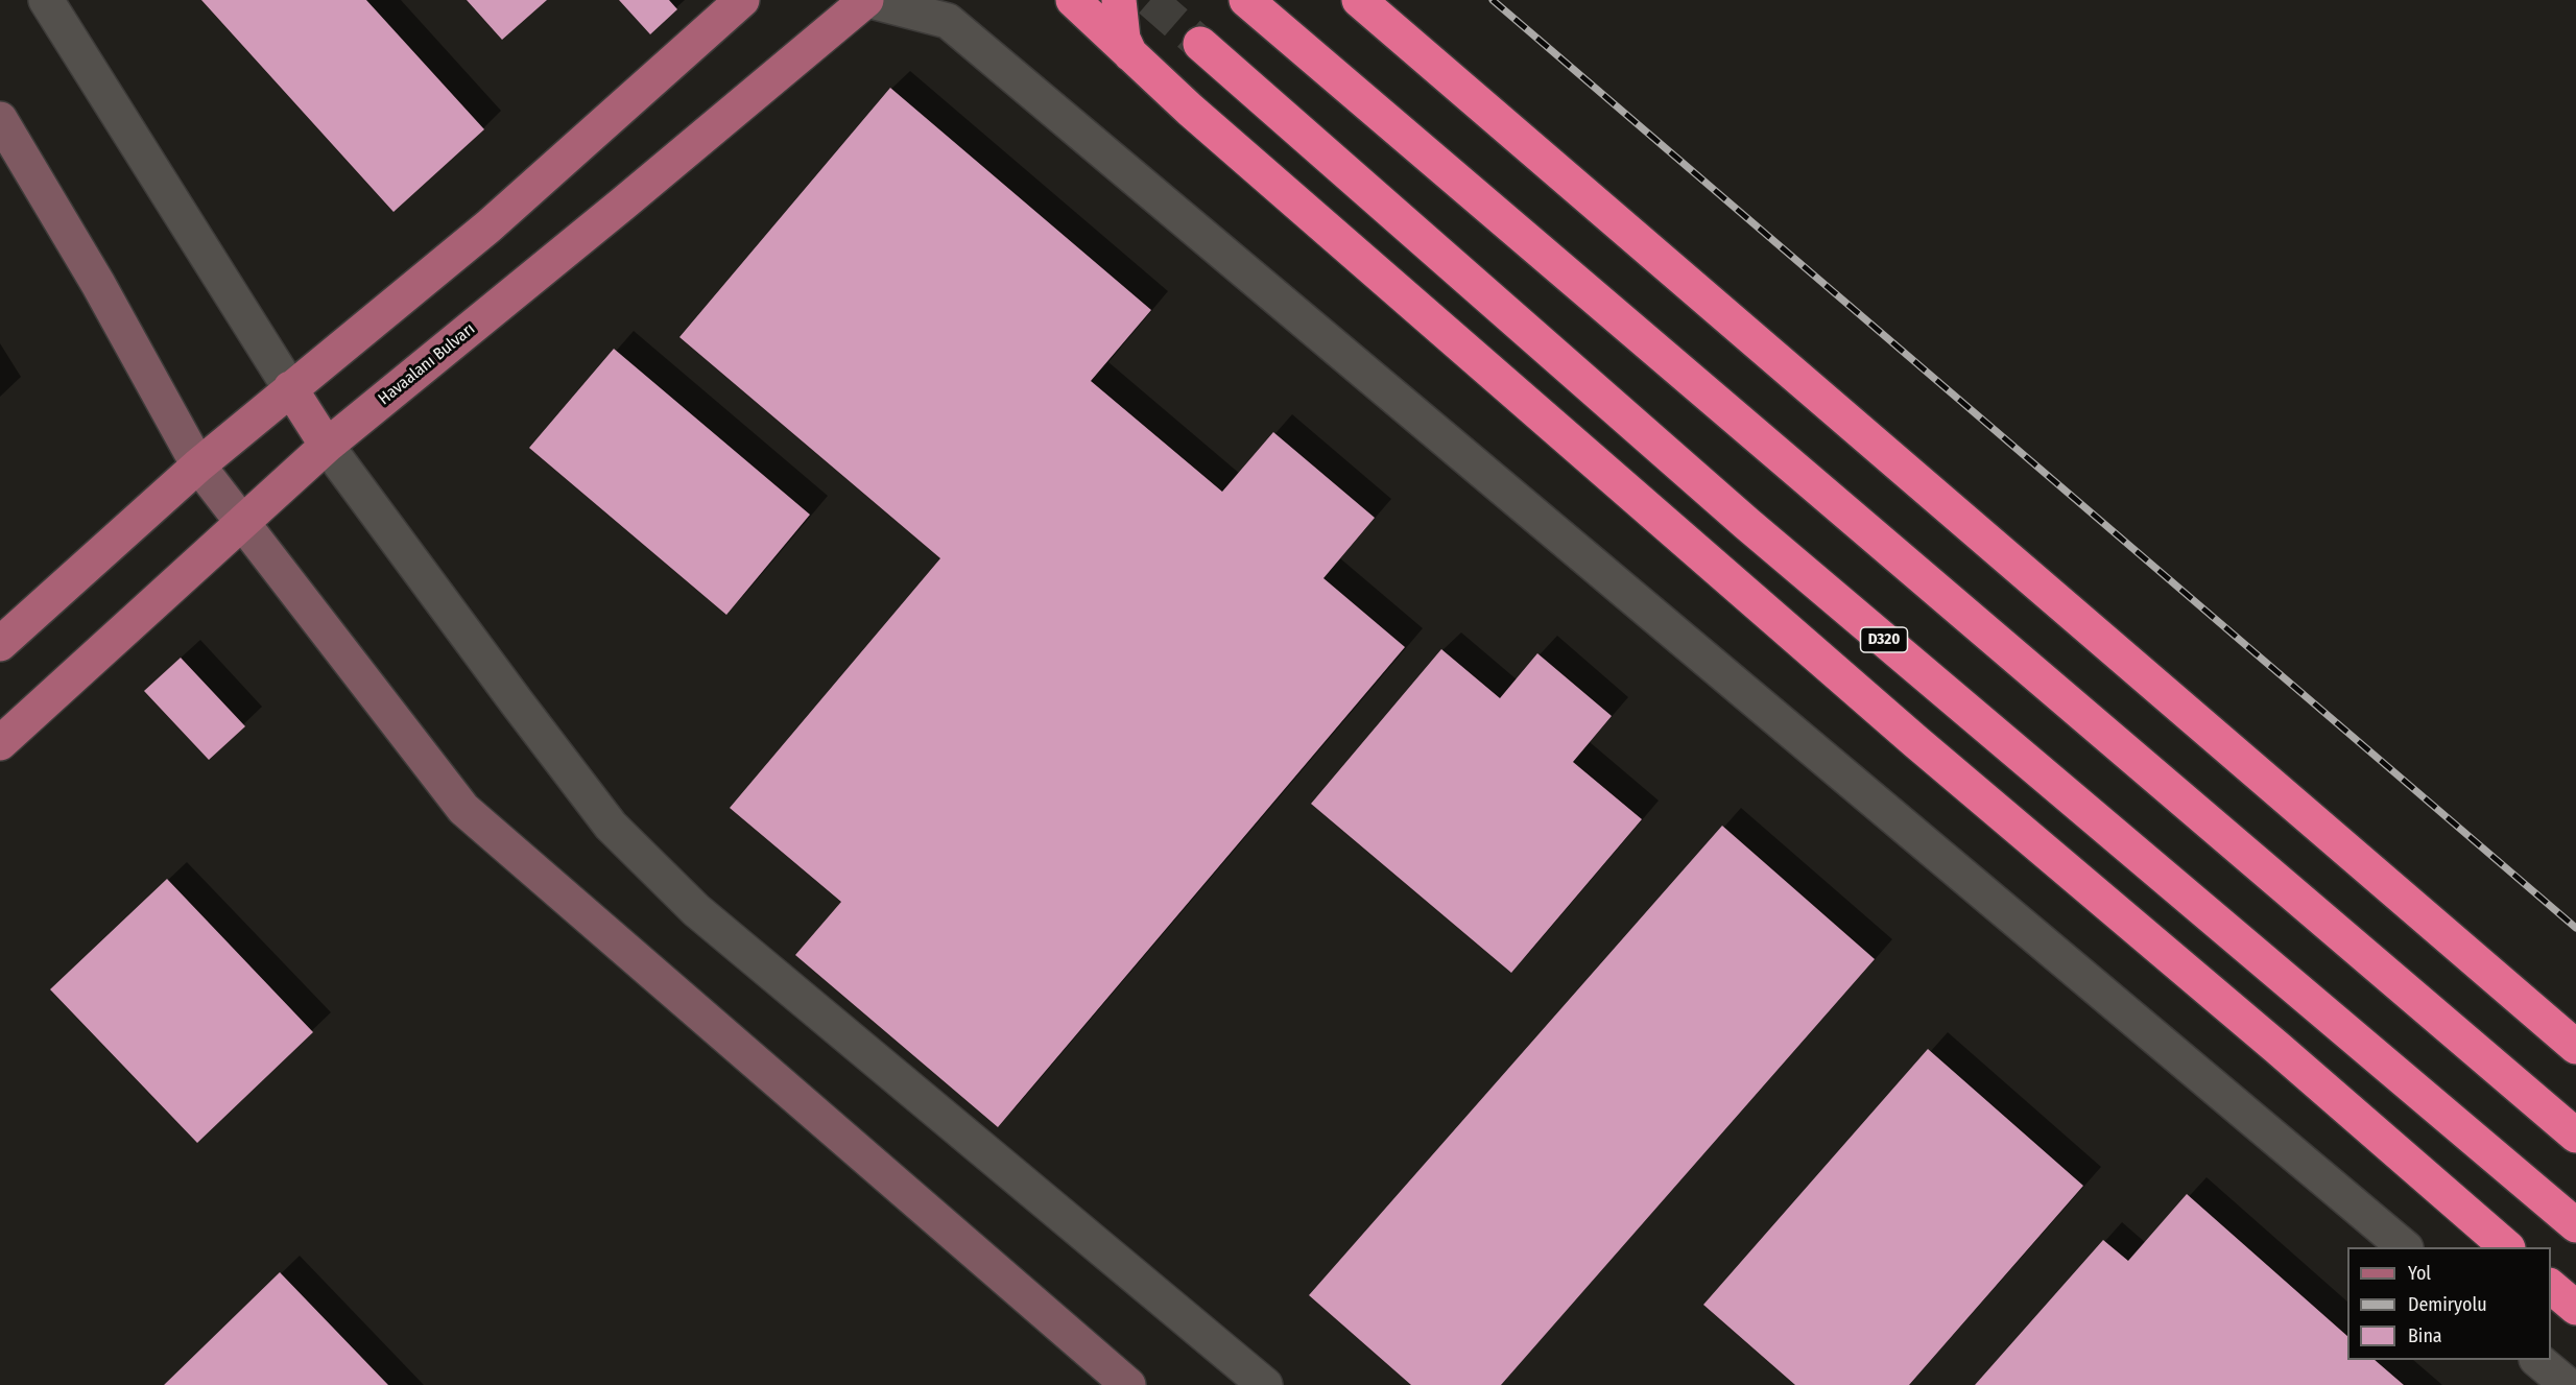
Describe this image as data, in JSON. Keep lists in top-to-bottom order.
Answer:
{
  "streets": {
    "highway": ["D320"],
    "main road": ["Havaalanı Bulvarı"]
  },
  "legend": ["Yol", "Demiryolu", "Bina"]
}
